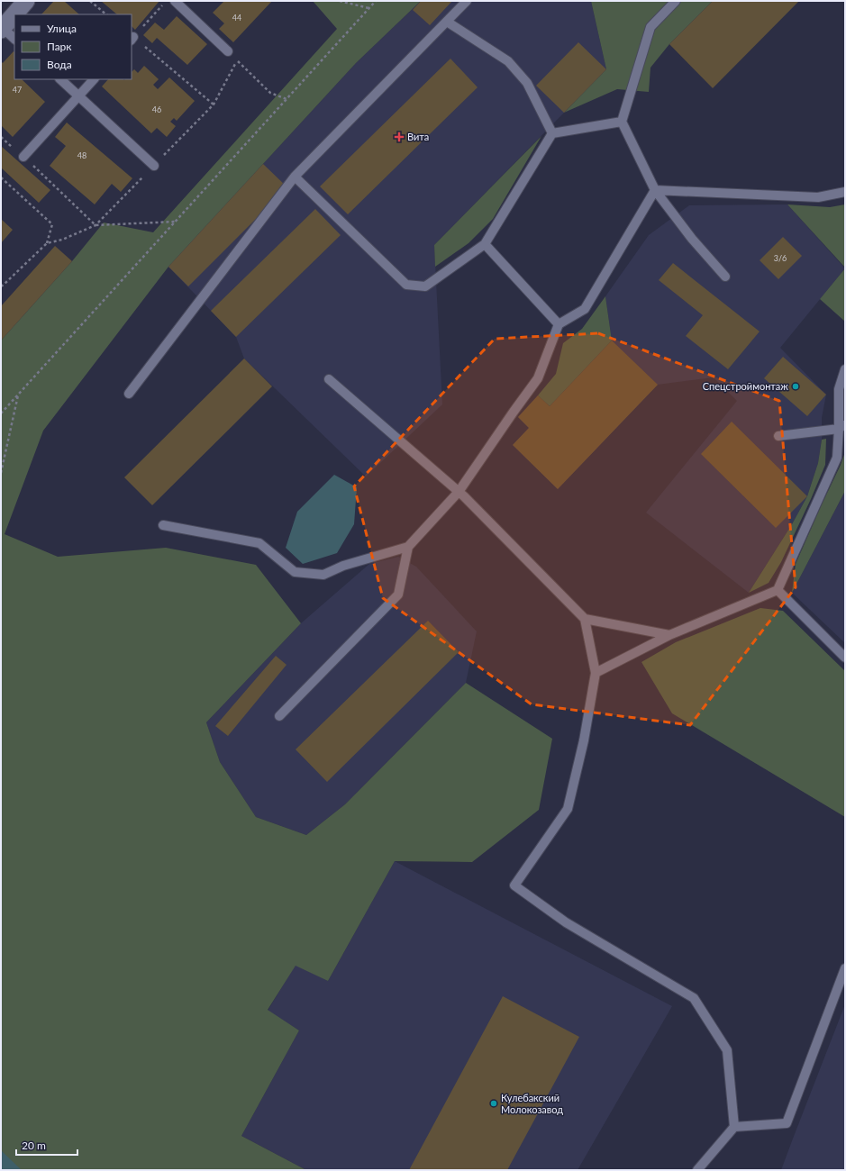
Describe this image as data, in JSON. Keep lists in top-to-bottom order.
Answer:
{
  "places": {
    "health": ["Вита"],
    "other": ["Спецстроймонтаж", "Кулебакский Молокозавод"]
  },
  "house_numbers": [
    "44",
    "47",
    "46",
    "48",
    "3/6"
  ],
  "legend": ["Улица", "Парк", "Вода"],
  "scale_bar": "20 m"
}
